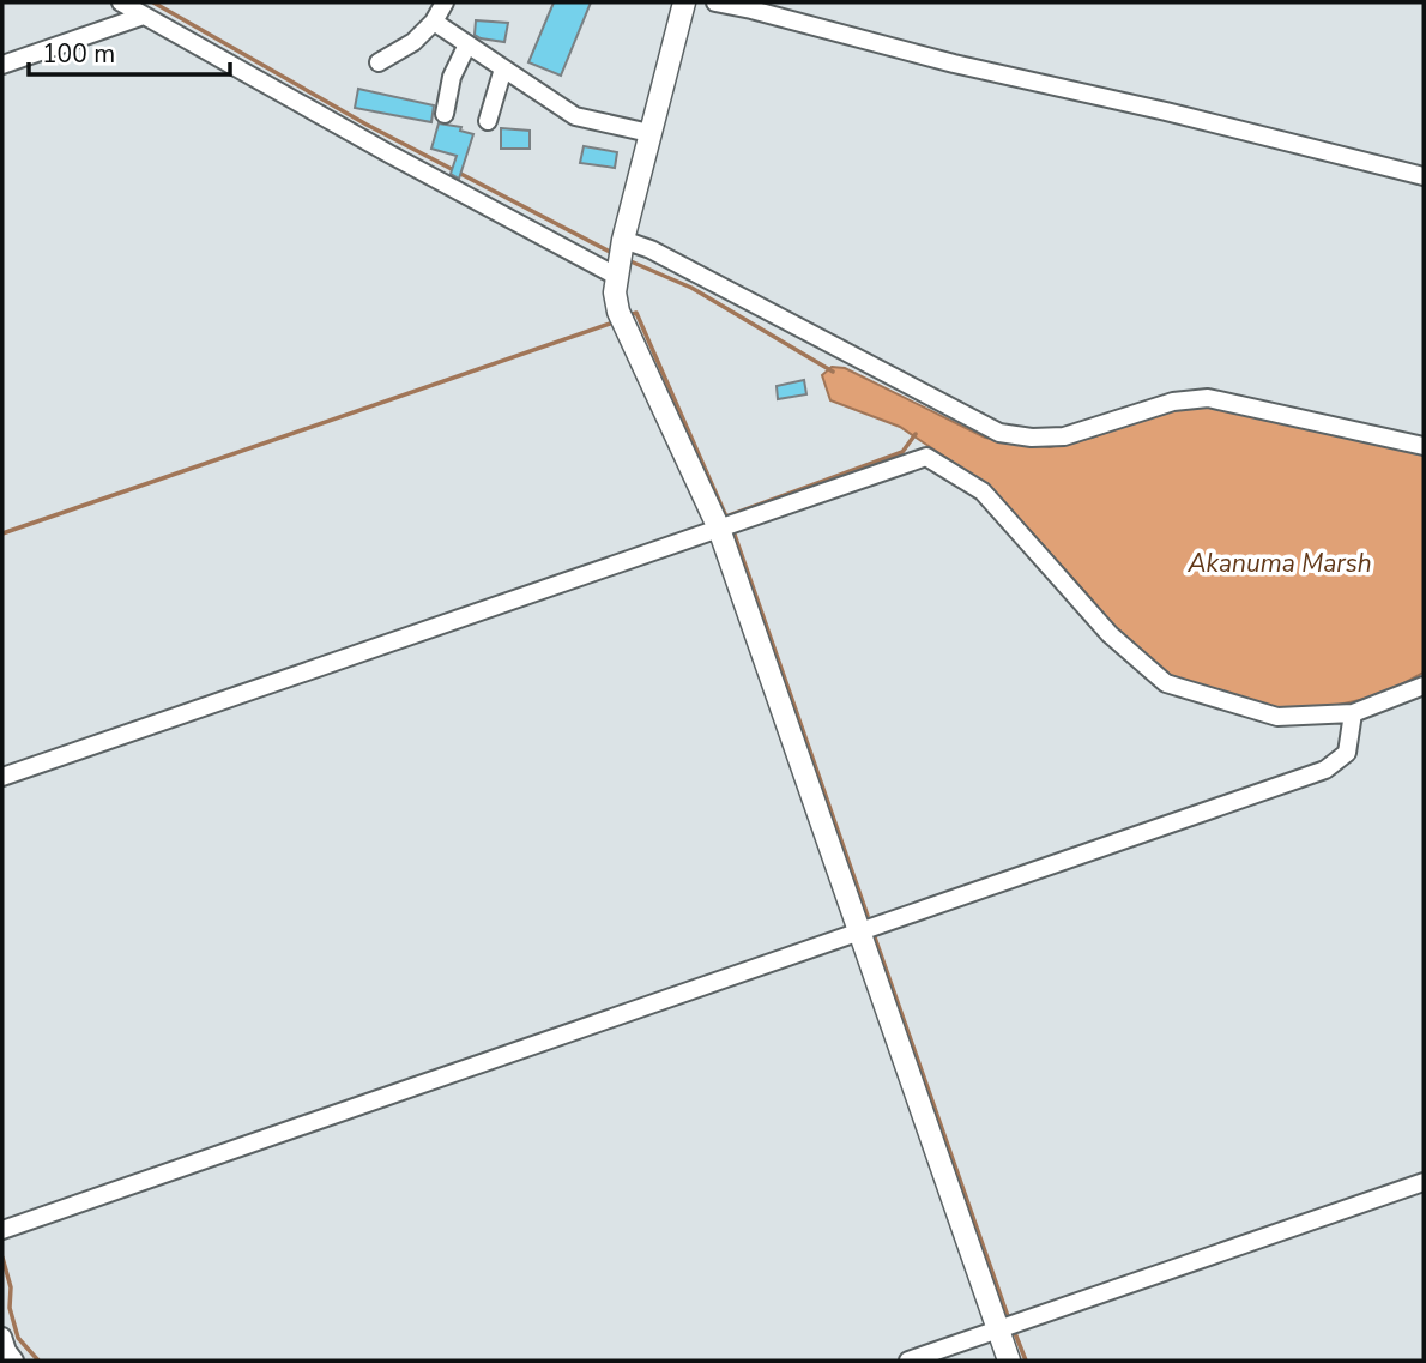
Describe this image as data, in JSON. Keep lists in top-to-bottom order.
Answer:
{
  "water": ["Akanuma Marsh"],
  "scale_bar": "100 m"
}
